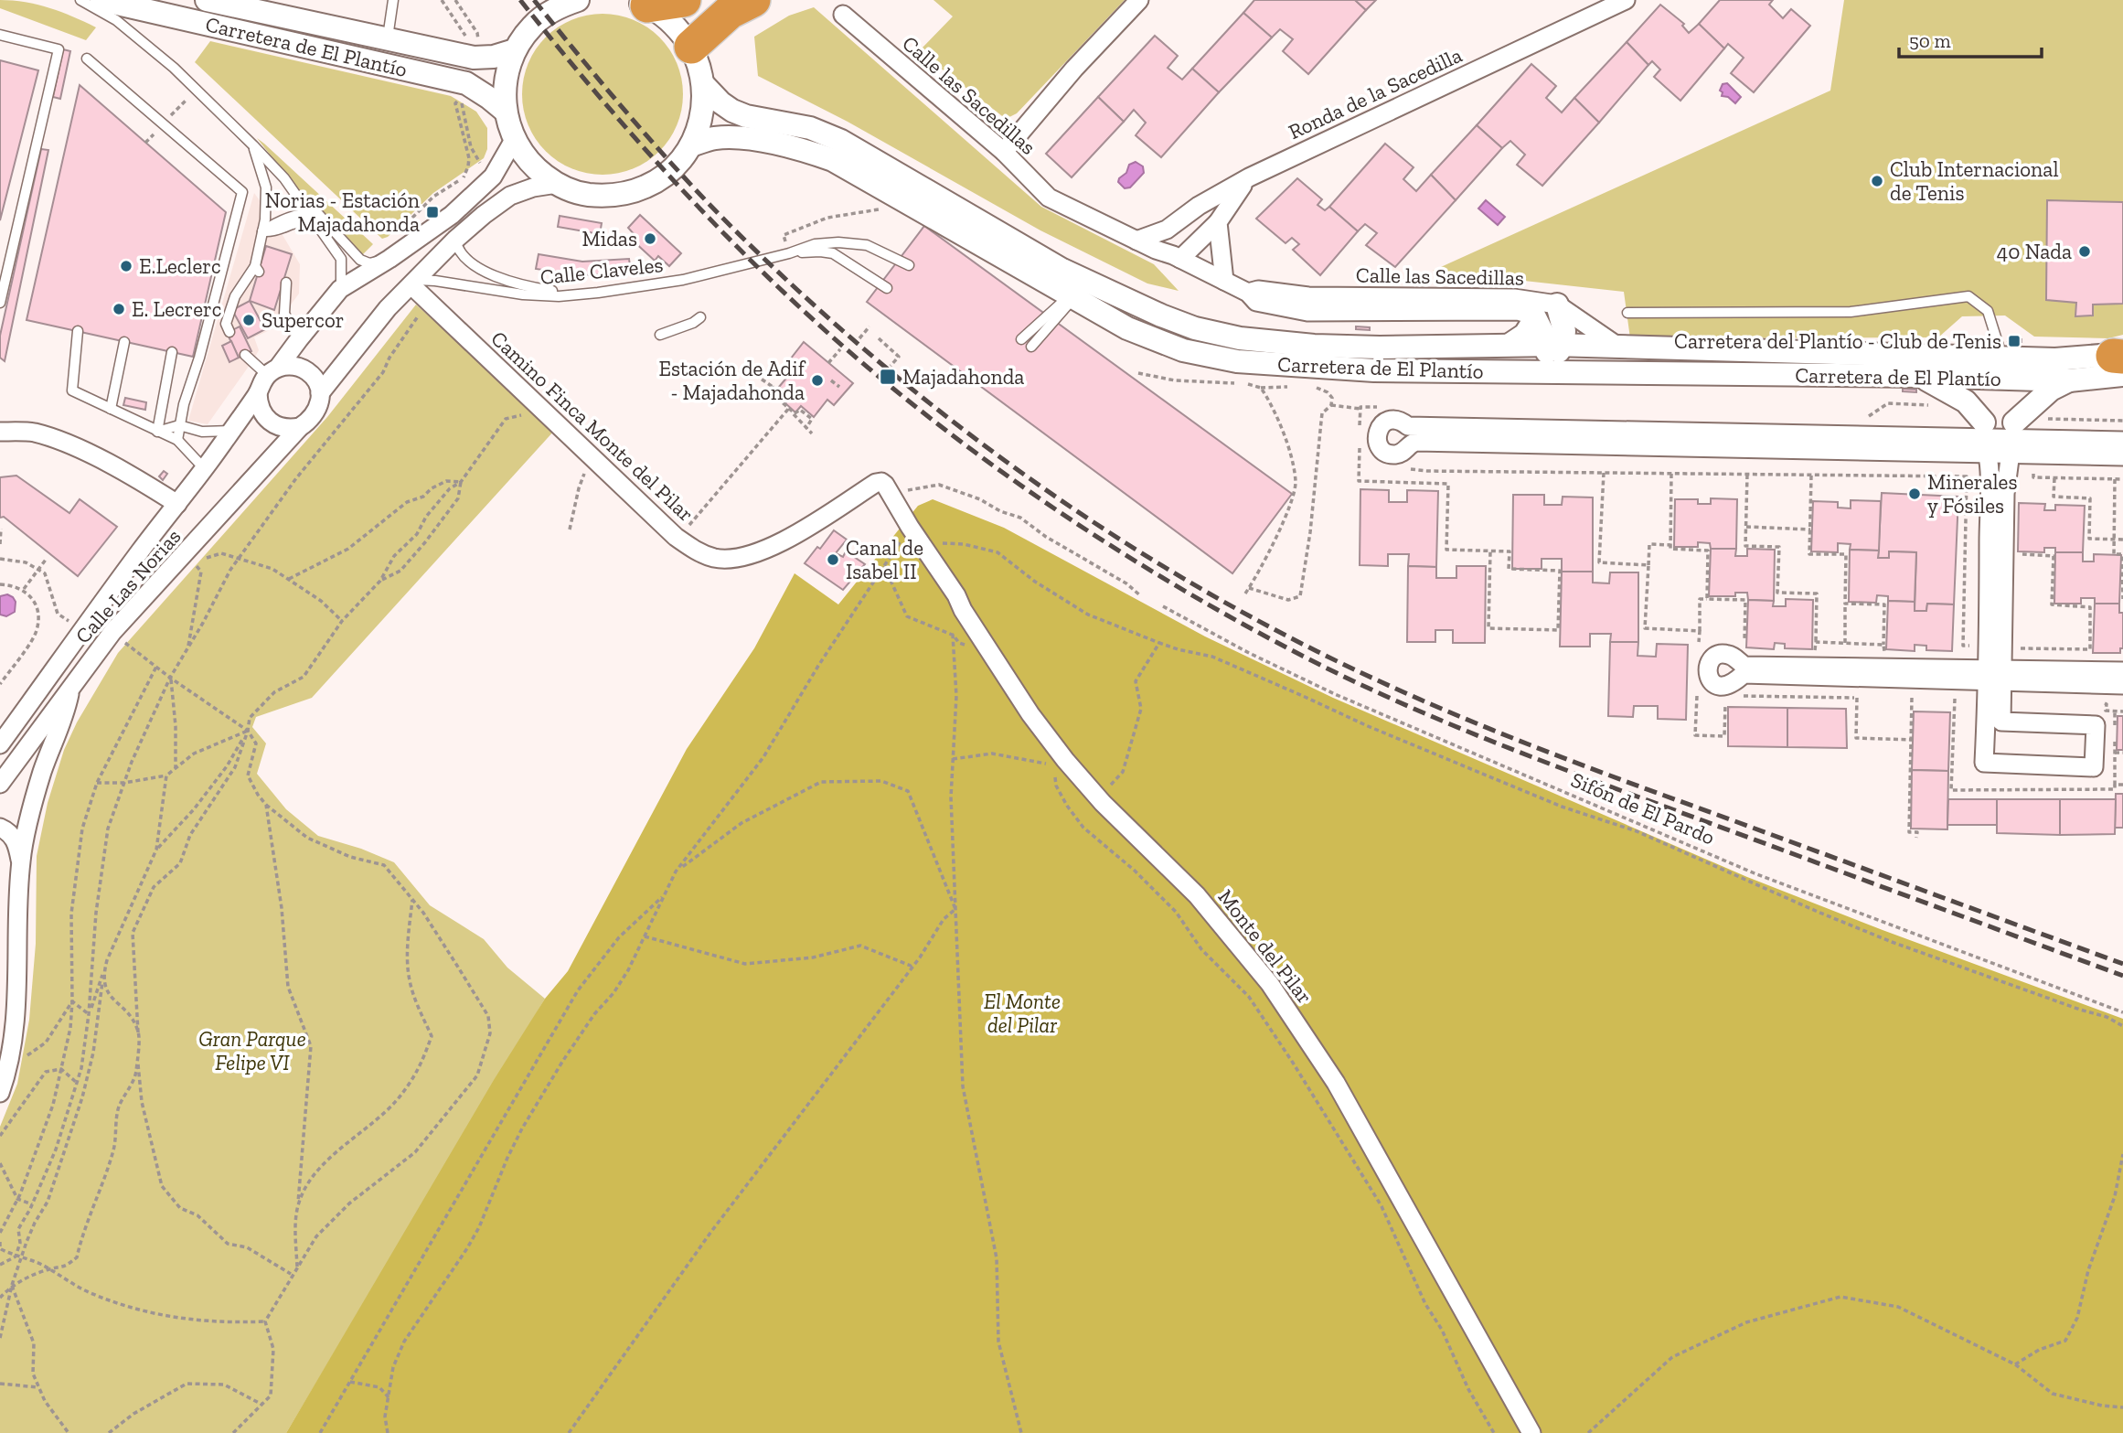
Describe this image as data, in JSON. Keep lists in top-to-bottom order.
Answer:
{
  "streets": {
    "street": [
      "Carretera de El Plantío",
      "Ronda de la Sacedilla",
      "Calle las Sacedillas",
      "Camino Finca Monte del Pilar",
      "Calle Las Norias",
      "Monte del Pilar"
    ],
    "lane": ["Calle Claveles"],
    "path": ["Sifón de El Pardo"]
  },
  "crossings": [
    ["Carretera de El Plantío", "Calle las Sacedillas"],
    ["Calle Claveles", "Camino Finca Monte del Pilar"],
    ["Calle Claveles", "Calle Las Norias"],
    ["Camino Finca Monte del Pilar", "Calle Las Norias"]
  ],
  "parks": ["El Monte del Pilar", "Gran Parque Felipe VI"],
  "places": {
    "other": [
      "Club Internacional de Tenis",
      "Midas",
      "40 Nada",
      "E.Leclerc",
      "E. Lecrerc",
      "Supercor",
      "Estación de Adif - Majadahonda",
      "Minerales y Fósiles",
      "Canal de Isabel II"
    ],
    "transit": ["Norias - Estación Majadahonda", "Carretera del Plantío - Club de Tenis", "Majadahonda"]
  },
  "scale_bar": "50 m"
}
